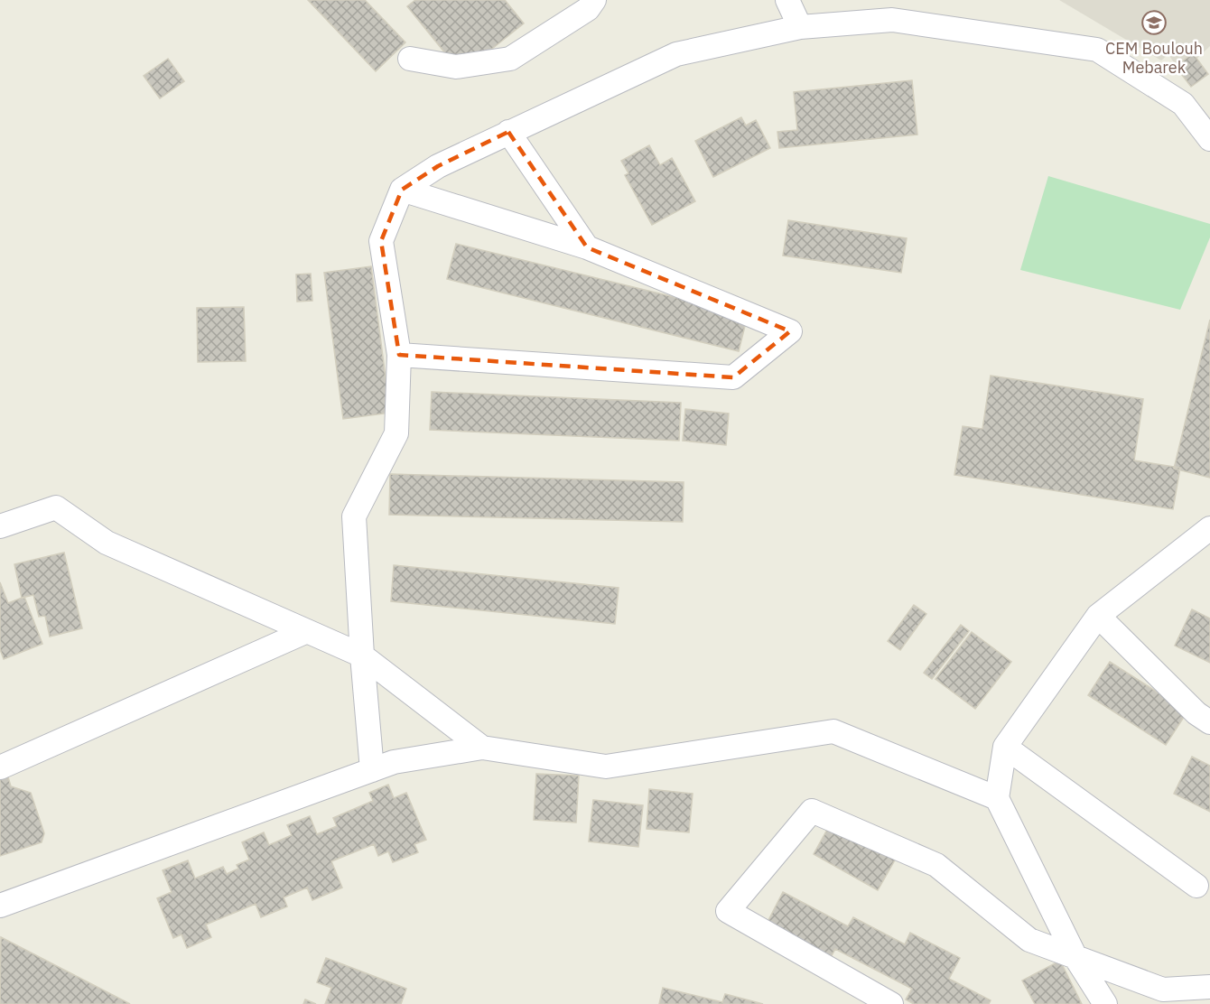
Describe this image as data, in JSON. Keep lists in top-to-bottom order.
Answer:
{
  "places": {
    "school or university": ["CEM Boulouh Mebarek"]
  }
}
